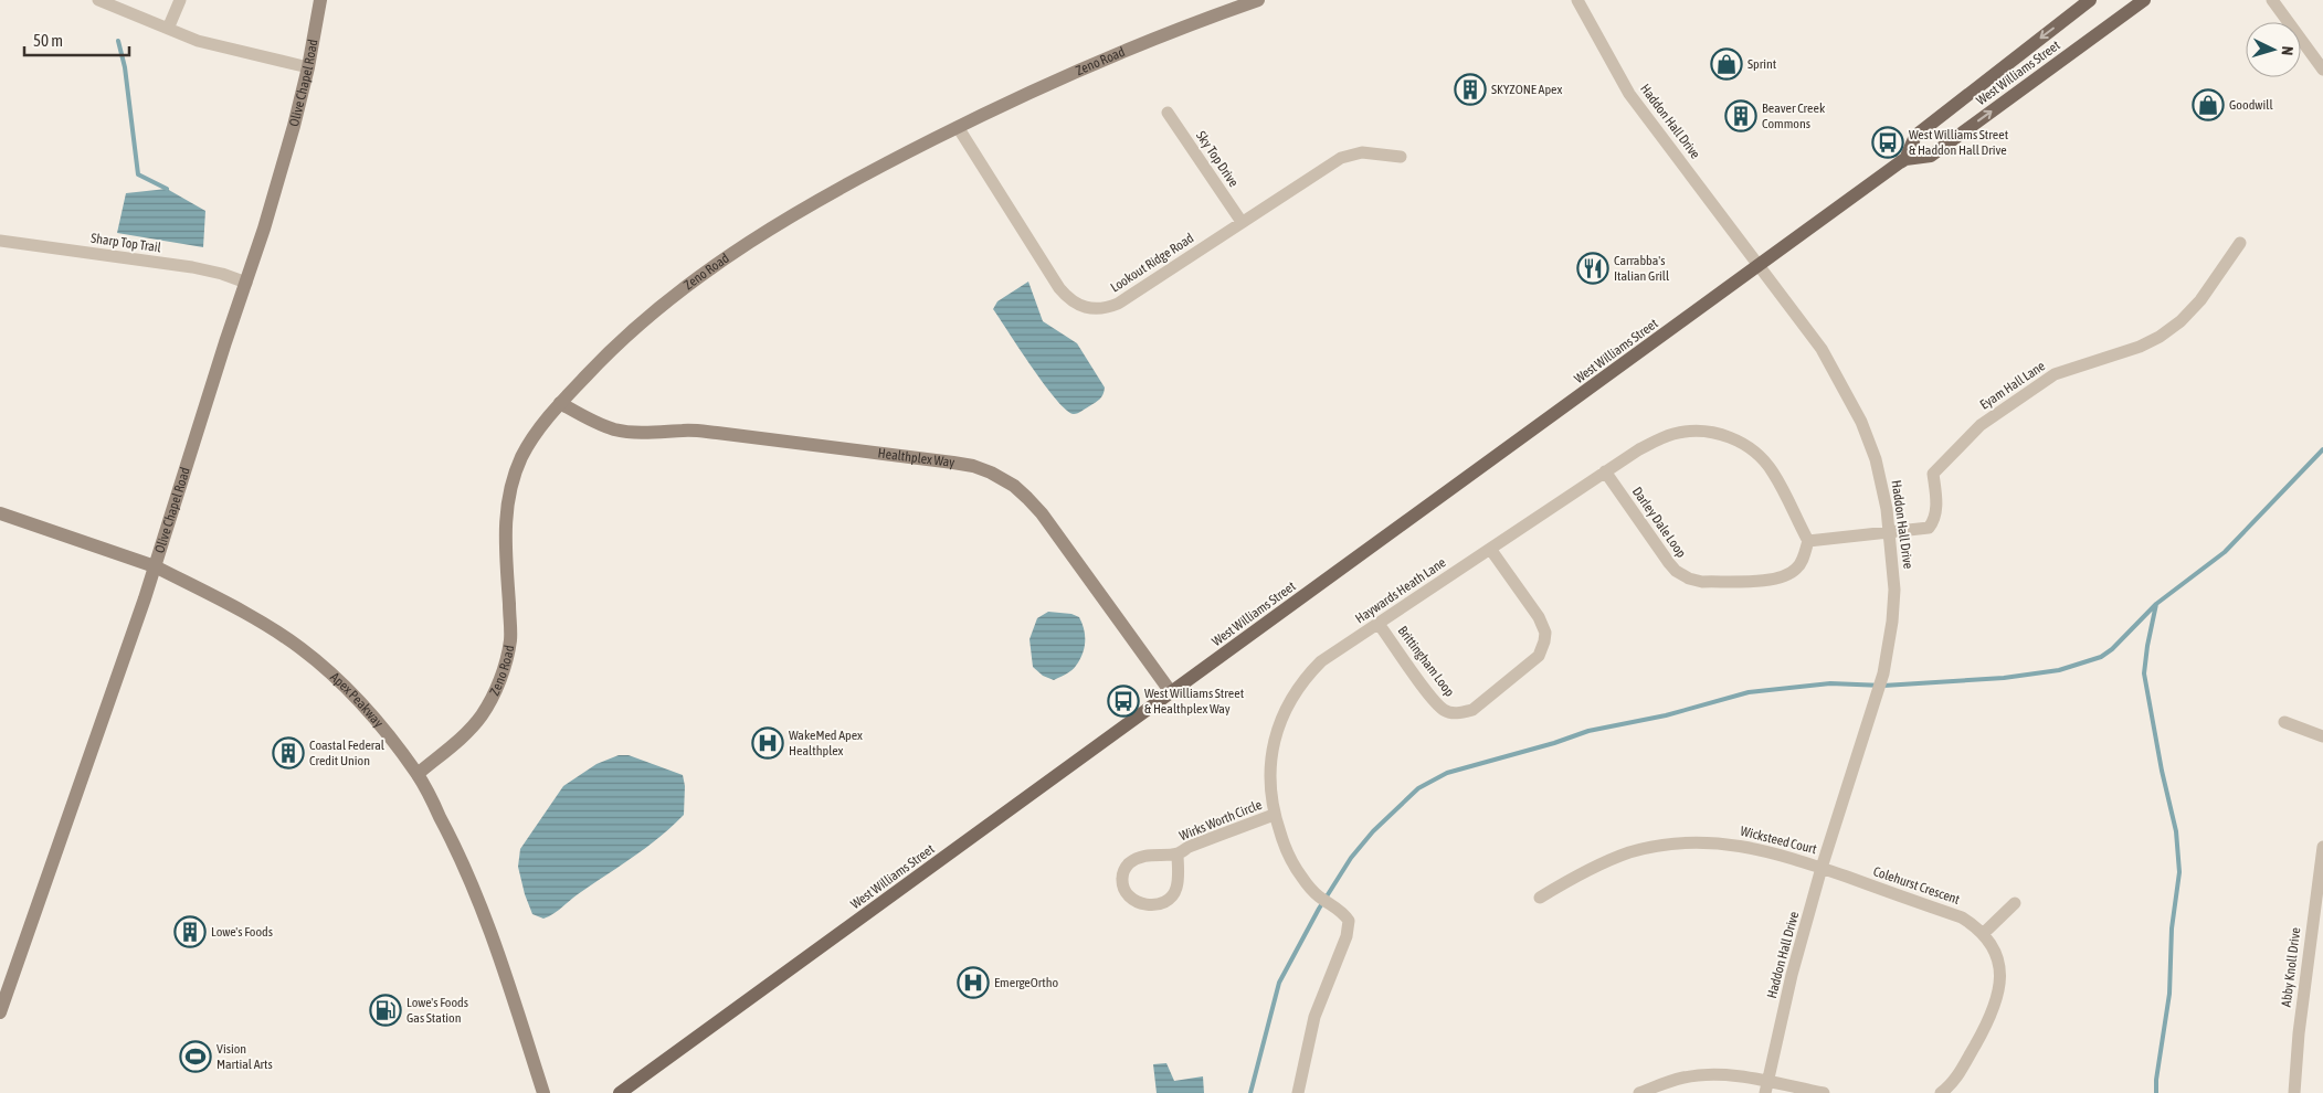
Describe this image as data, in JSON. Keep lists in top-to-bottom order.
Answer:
{
  "streets": {
    "main road": ["West Williams Street"],
    "street": [
      "Zeno Road",
      "Olive Chapel Road",
      "Haddon Hall Drive",
      "Sky Top Drive",
      "Sharp Top Trail",
      "Lookout Ridge Road",
      "Eyam Hall Lane",
      "Healthplex Way",
      "Darley Dale Loop",
      "Haywards Heath Lane",
      "Brittingham Loop",
      "Apex Peakway",
      "Wirks Worth Circle",
      "Wicksteed Court",
      "Colehurst Crescent",
      "Abby Knoll Drive"
    ]
  },
  "crossings": [
    ["Zeno Road", "Lookout Ridge Road"],
    ["Zeno Road", "Healthplex Way"],
    ["Zeno Road", "Apex Peakway"],
    ["West Williams Street", "Haddon Hall Drive"],
    ["West Williams Street", "Healthplex Way"],
    ["Olive Chapel Road", "Sharp Top Trail"],
    ["Olive Chapel Road", "Apex Peakway"],
    ["Haddon Hall Drive", "Eyam Hall Lane"],
    ["Haddon Hall Drive", "Wicksteed Court"],
    ["Haddon Hall Drive", "Colehurst Crescent"],
    ["Sky Top Drive", "Lookout Ridge Road"],
    ["Darley Dale Loop", "Haywards Heath Lane"],
    ["Haywards Heath Lane", "Brittingham Loop"],
    ["Haywards Heath Lane", "Wirks Worth Circle"],
    ["Wicksteed Court", "Colehurst Crescent"]
  ],
  "places": {
    "shop": ["Sprint", "Goodwill"],
    "building": [
      "SKYZONE Apex",
      "Beaver Creek Commons",
      "Coastal Federal Credit Union",
      "Lowe's Foods"
    ],
    "bus stop": ["West Williams Street & Haddon Hall Drive", "West Williams Street & Healthplex Way"],
    "restaurant": ["Carrabba's Italian Grill"],
    "hospital": ["WakeMed Apex Healthplex", "EmergeOrtho"],
    "fuel station": ["Lowe's Foods Gas Station"],
    "sports": ["Vision Martial Arts"]
  },
  "scale_bar": "50 m",
  "north": "right"
}
